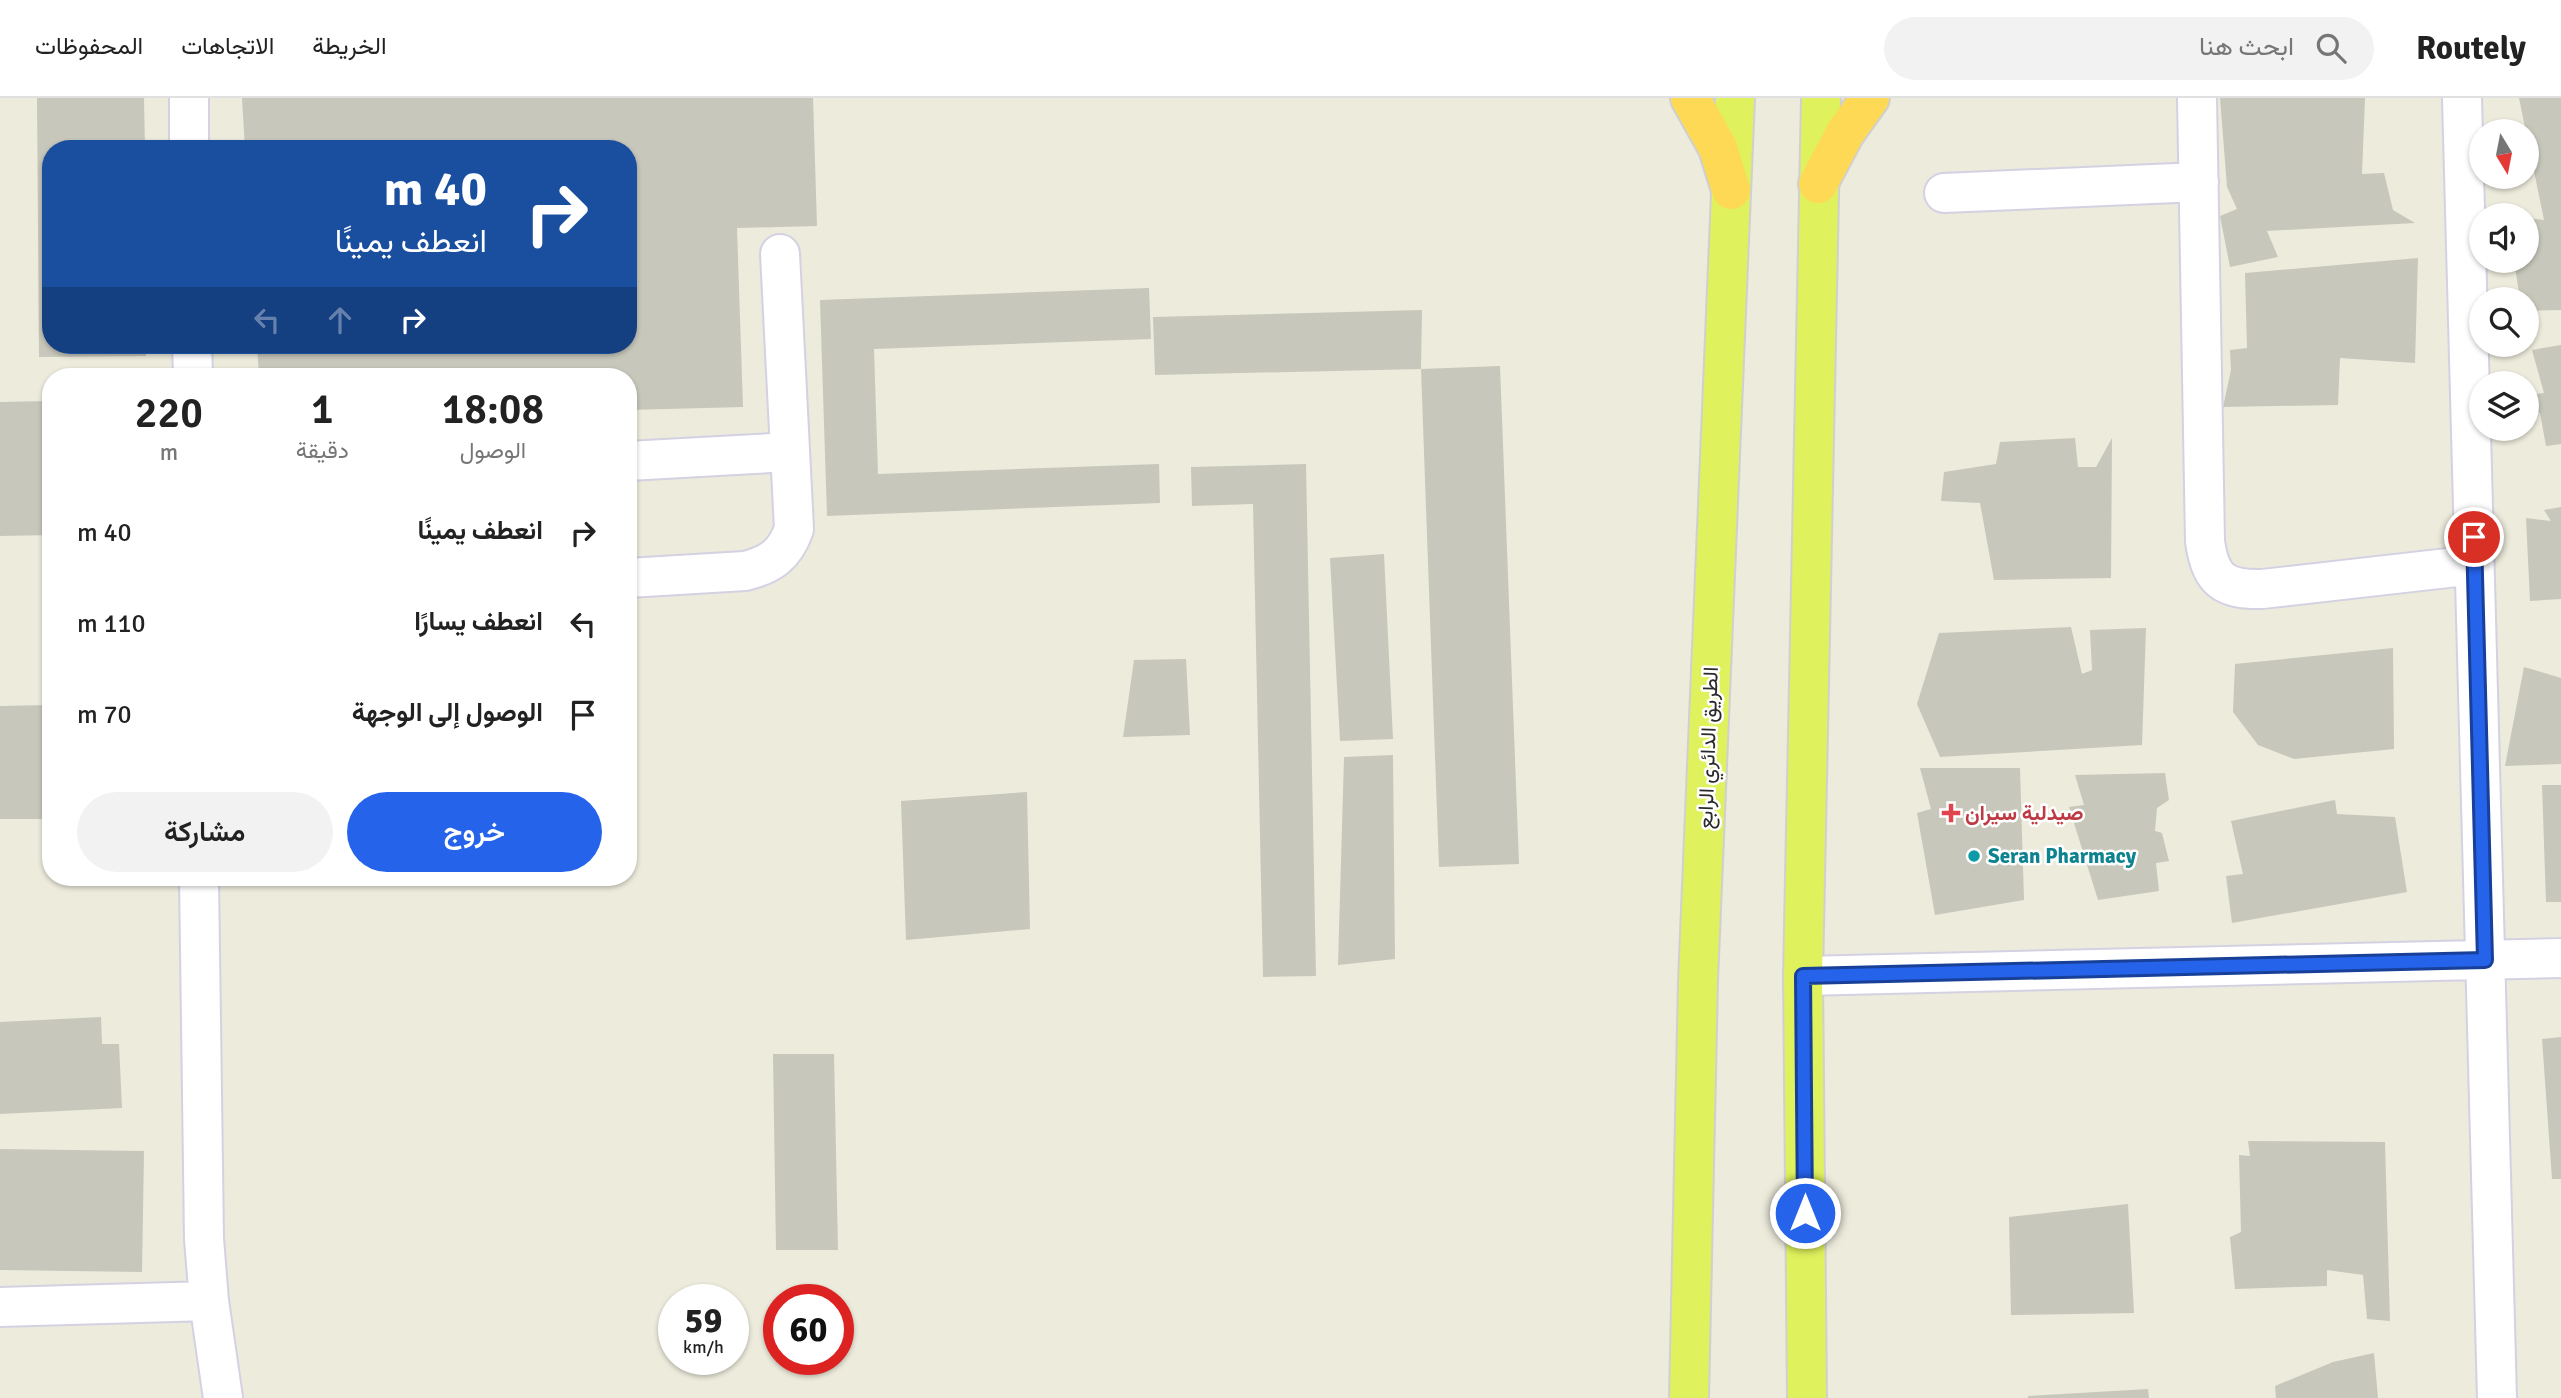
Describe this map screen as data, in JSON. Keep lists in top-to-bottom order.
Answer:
{
  "streets": {
    "main road": ["الطريق الدائري الرابع"]
  },
  "places": {
    "health": ["صيدلية سيران"],
    "other": ["Seran Pharmacy"]
  },
  "north": "bottom",
  "page": {
    "header": "Routely",
    "search": "ابحث هنا",
    "nav": ["الخريطة", "الاتجاهات", "المحفوظات"],
    "turn": ["40 m", "انعطف يمينًا"],
    "eta": [
      "18:08",
      "الوصول",
      "1",
      "دقيقة",
      "220",
      "m"
    ],
    "list": [
      {
        "name": "انعطف يمينًا",
        "value": "40 m"
      },
      {
        "name": "انعطف يسارًا",
        "value": "110 m"
      },
      {
        "name": "الوصول إلى الوجهة",
        "value": "70 m"
      }
    ],
    "buttons": ["خروج", "مشاركة"],
    "speed": "59 km/h",
    "limit": "60"
  }
}
